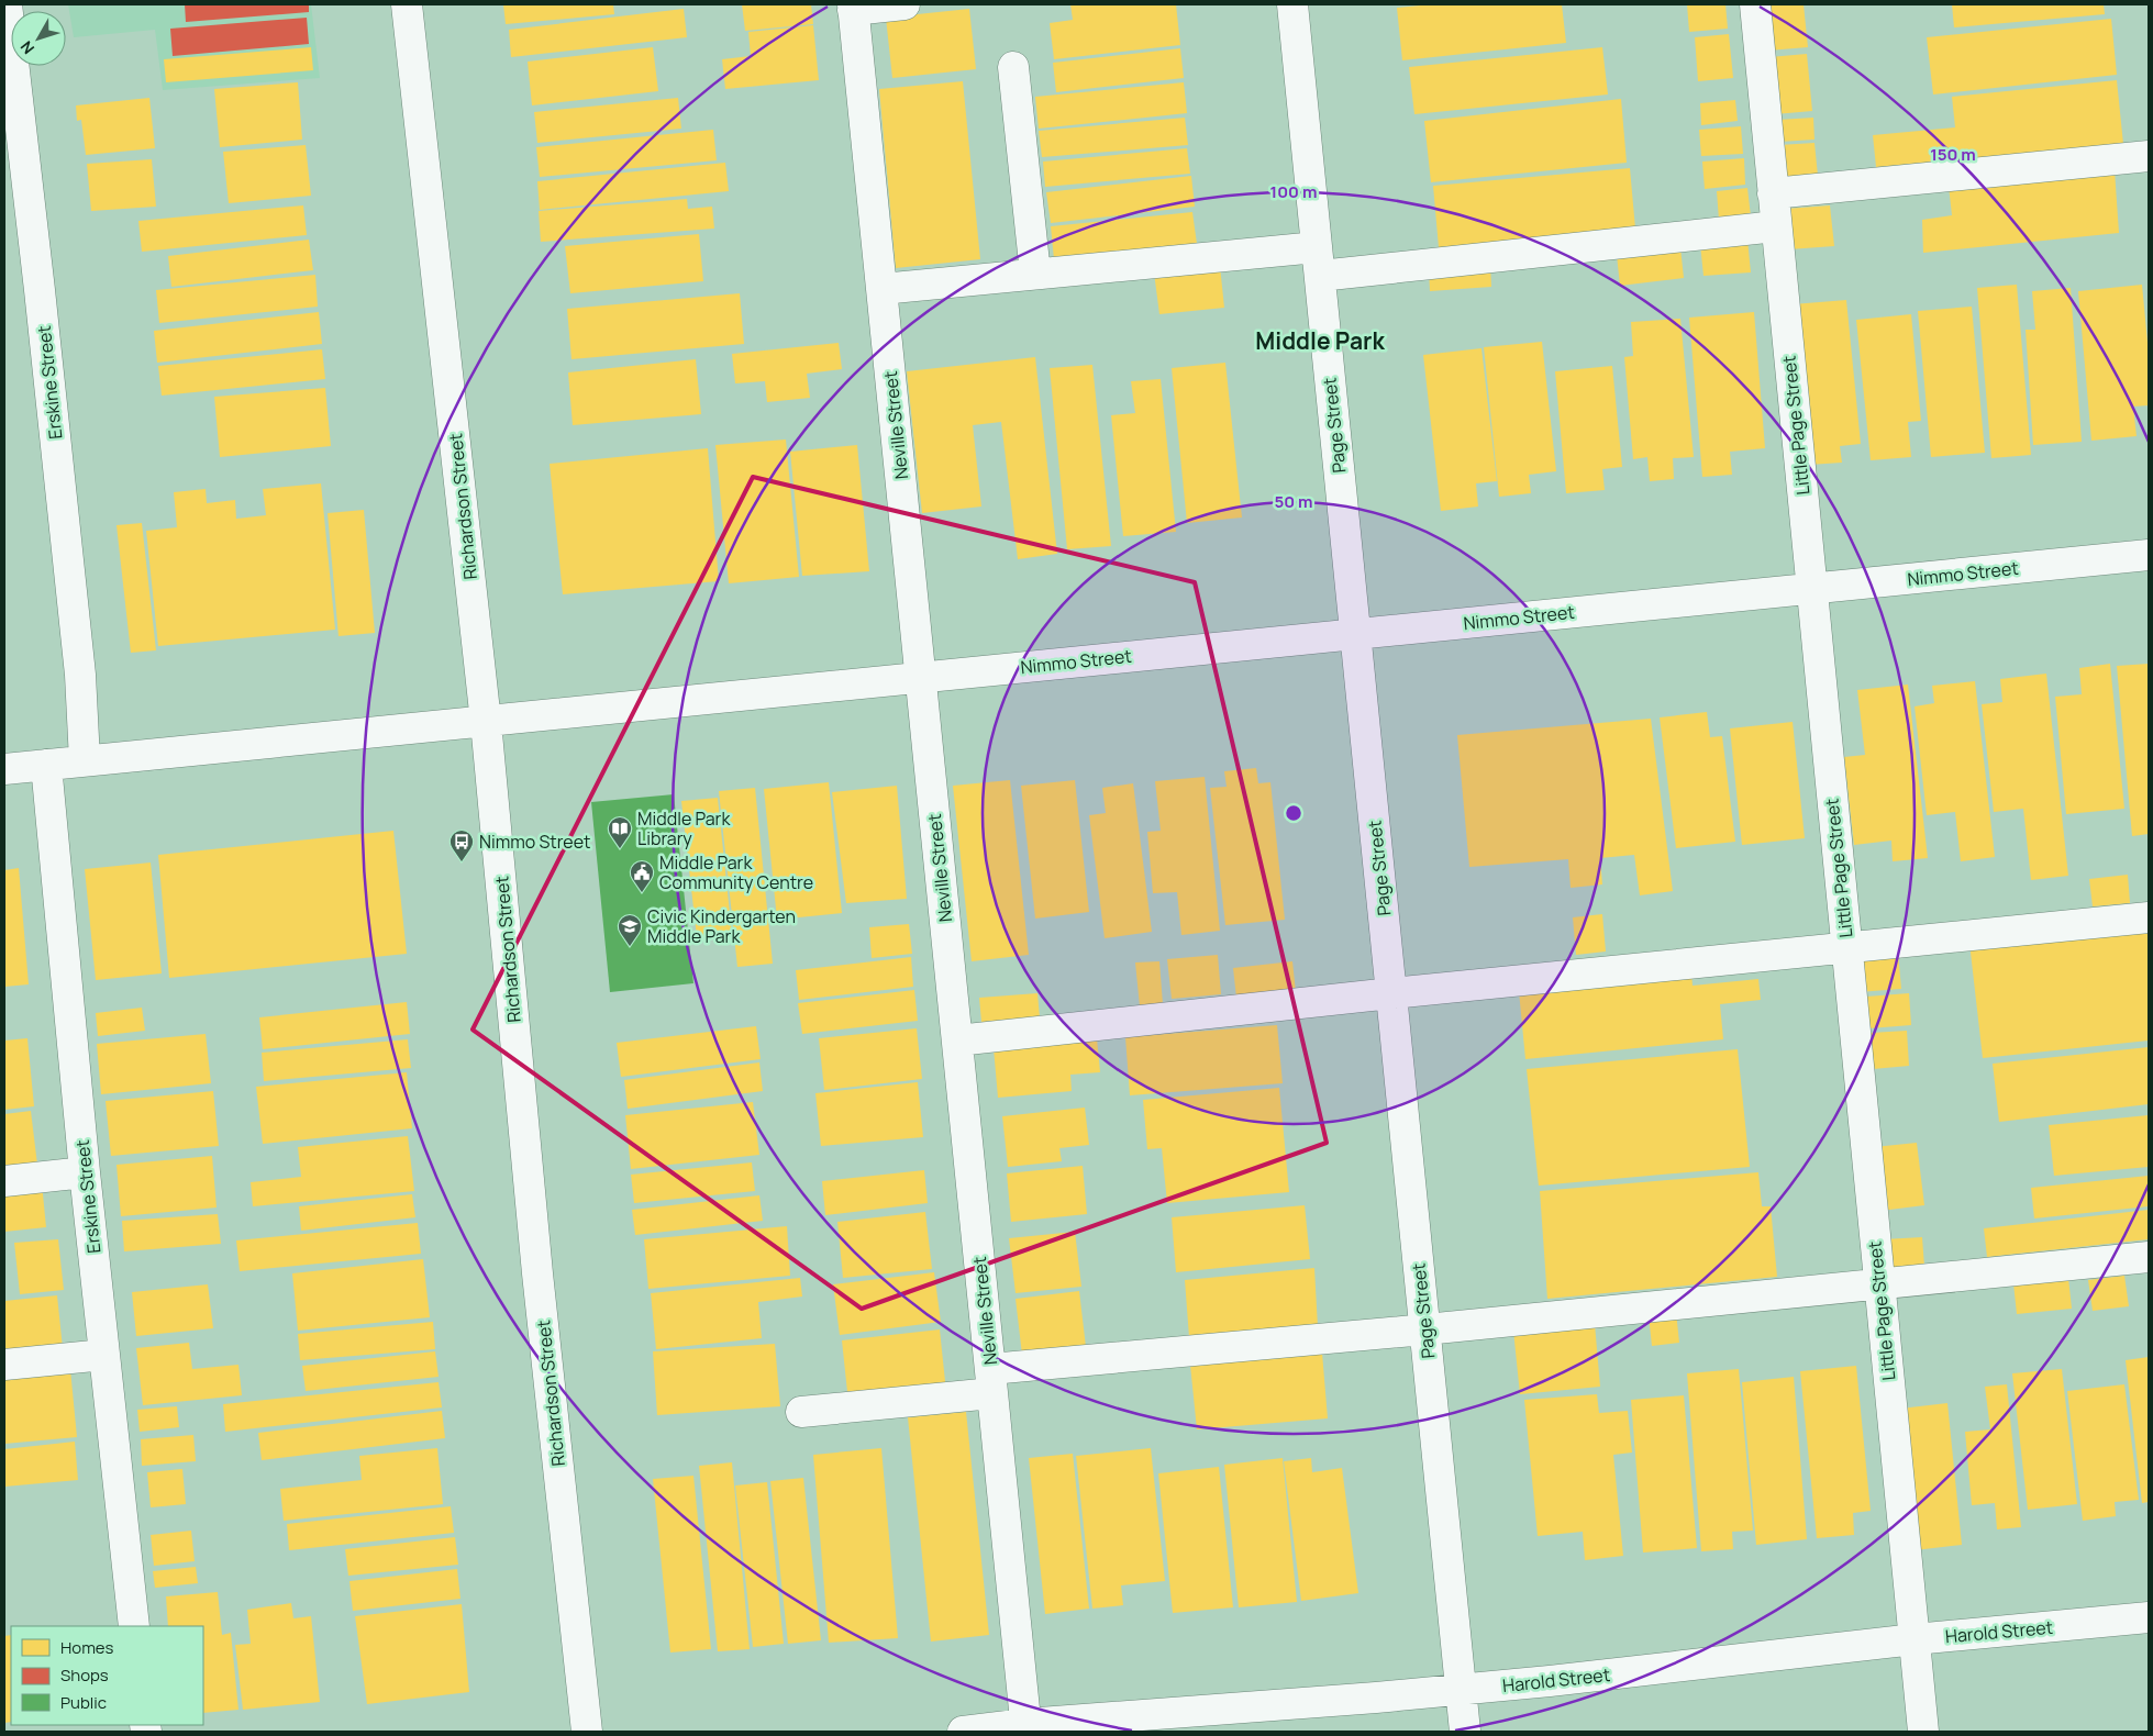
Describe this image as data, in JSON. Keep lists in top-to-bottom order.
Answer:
{
  "streets": {
    "street": [
      "Erskine Street",
      "Neville Street",
      "Page Street",
      "Little Page Street",
      "Richardson Street",
      "Nimmo Street",
      "Harold Street"
    ]
  },
  "crossings": [
    ["Erskine Street", "Nimmo Street"],
    ["Neville Street", "Nimmo Street"],
    ["Neville Street", "Harold Street"],
    ["Page Street", "Nimmo Street"],
    ["Page Street", "Harold Street"],
    ["Little Page Street", "Nimmo Street"],
    ["Little Page Street", "Harold Street"],
    ["Richardson Street", "Nimmo Street"]
  ],
  "districts": ["Middle Park"],
  "places": {
    "library": ["Middle Park Library"],
    "bus stop": ["Nimmo Street"],
    "public building": ["Middle Park Community Centre"],
    "school or university": ["Civic Kindergarten Middle Park"]
  },
  "legend": ["Homes", "Shops", "Public"],
  "north": "bottom left",
  "rings": ["150 m", "100 m", "50 m"]
}
